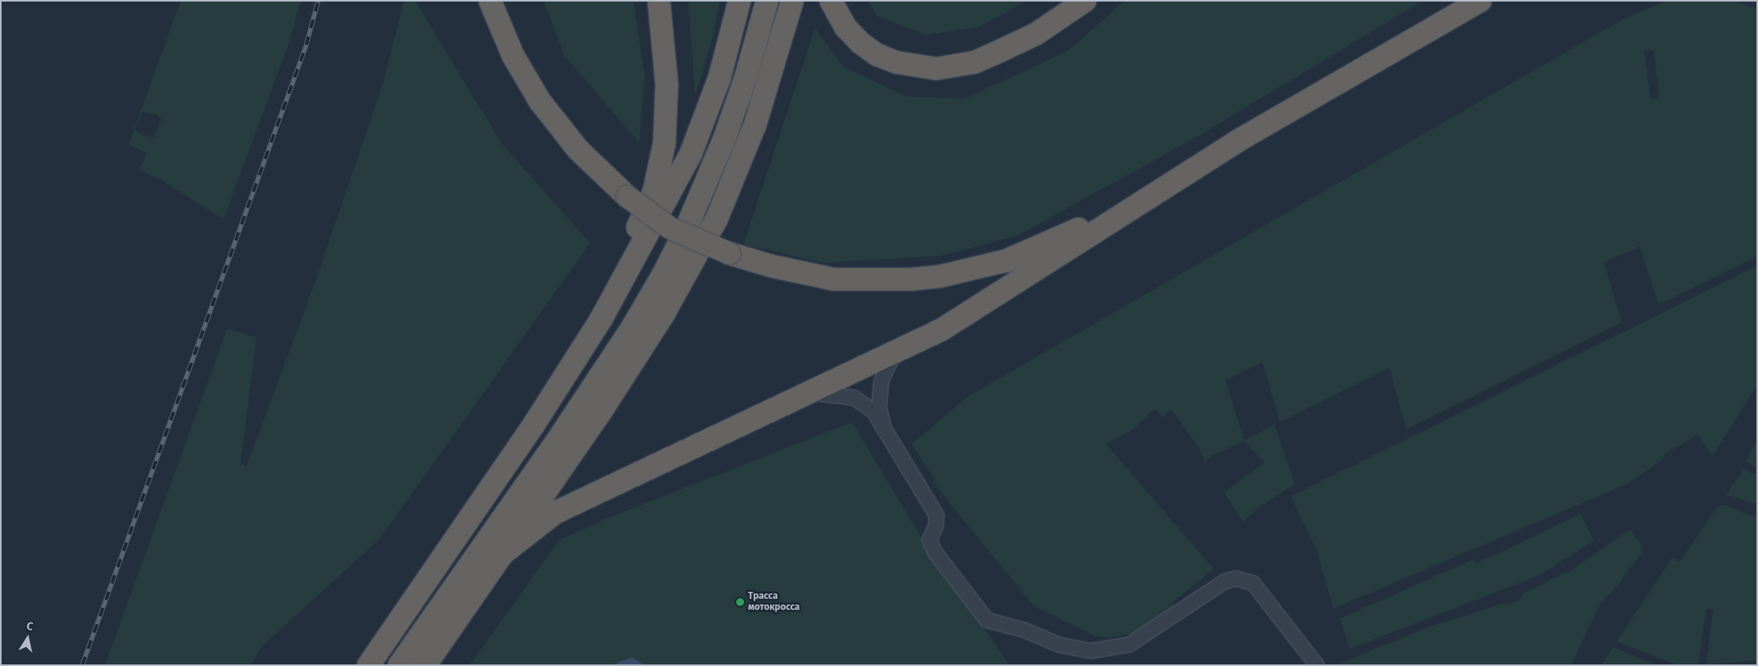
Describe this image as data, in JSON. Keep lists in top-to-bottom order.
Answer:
{
  "places": ["Трасса мотокросса"],
  "north": "top"
}
